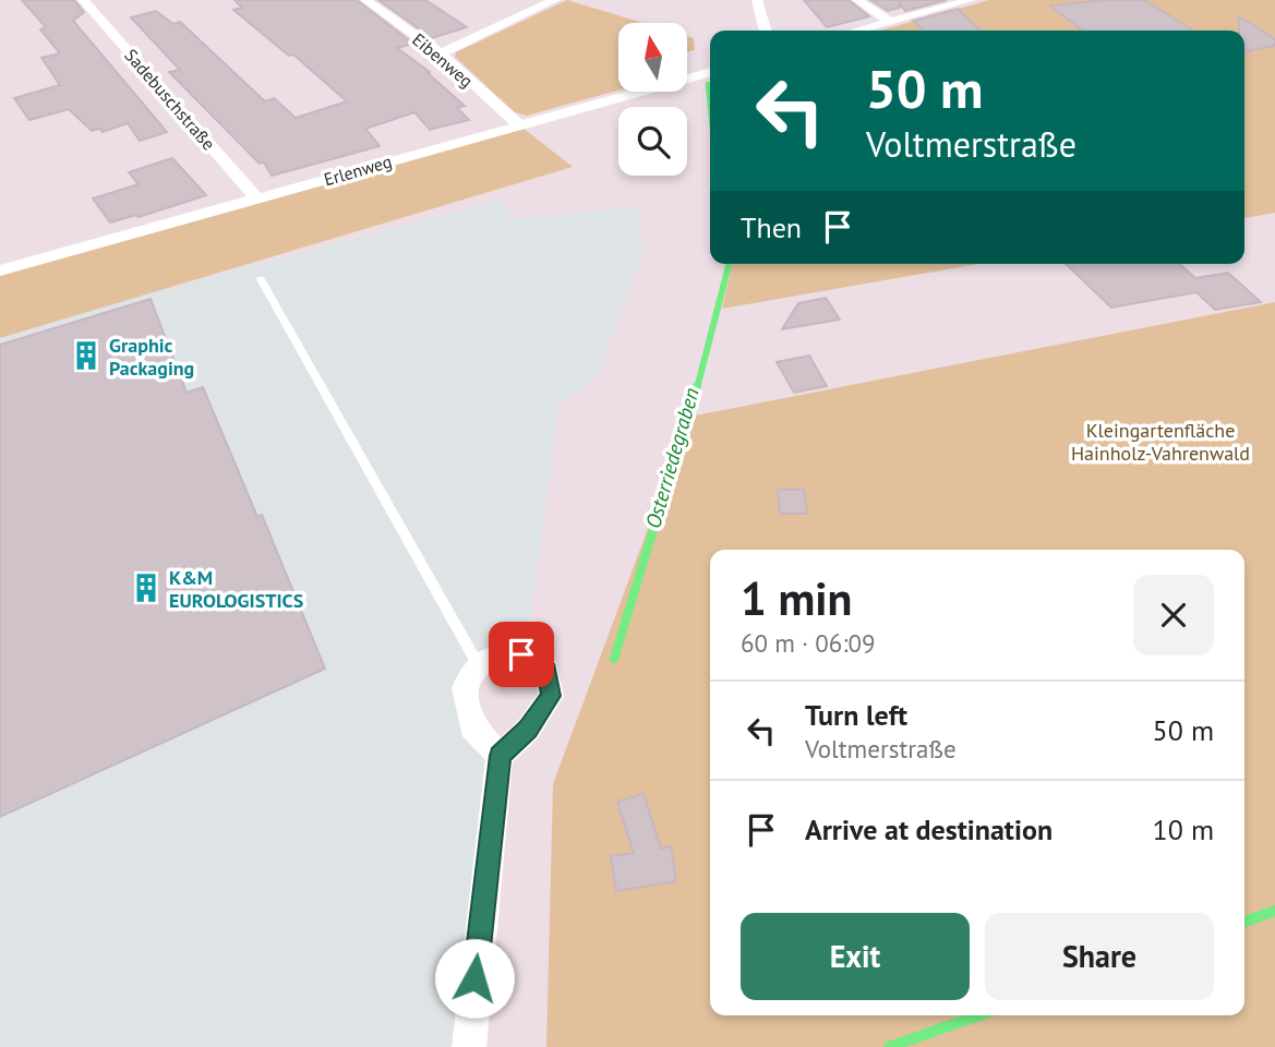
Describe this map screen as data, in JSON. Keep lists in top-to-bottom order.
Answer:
{
  "streets": {
    "street": ["Eibenweg", "Sadebuschstraße", "Erlenweg"]
  },
  "crossings": [
    ["Eibenweg", "Erlenweg"],
    ["Sadebuschstraße", "Erlenweg"]
  ],
  "water": ["Osterriedegraben"],
  "parks": ["Kleingartenfläche Hainholz-Vahrenwald"],
  "places": {
    "building": ["Graphic Packaging", "K&M EUROLOGISTICS"]
  },
  "north": "top",
  "page": {
    "turn": ["50 m", "Voltmerstraße"],
    "then": "Then",
    "heading": ["1 min", "60 m · 06:09"],
    "list": [
      {
        "name": "Turn left",
        "note": "Voltmerstraße",
        "value": "50 m"
      },
      {
        "name": "Arrive at destination",
        "value": "10 m"
      }
    ],
    "buttons": ["Exit", "Share"]
  }
}
